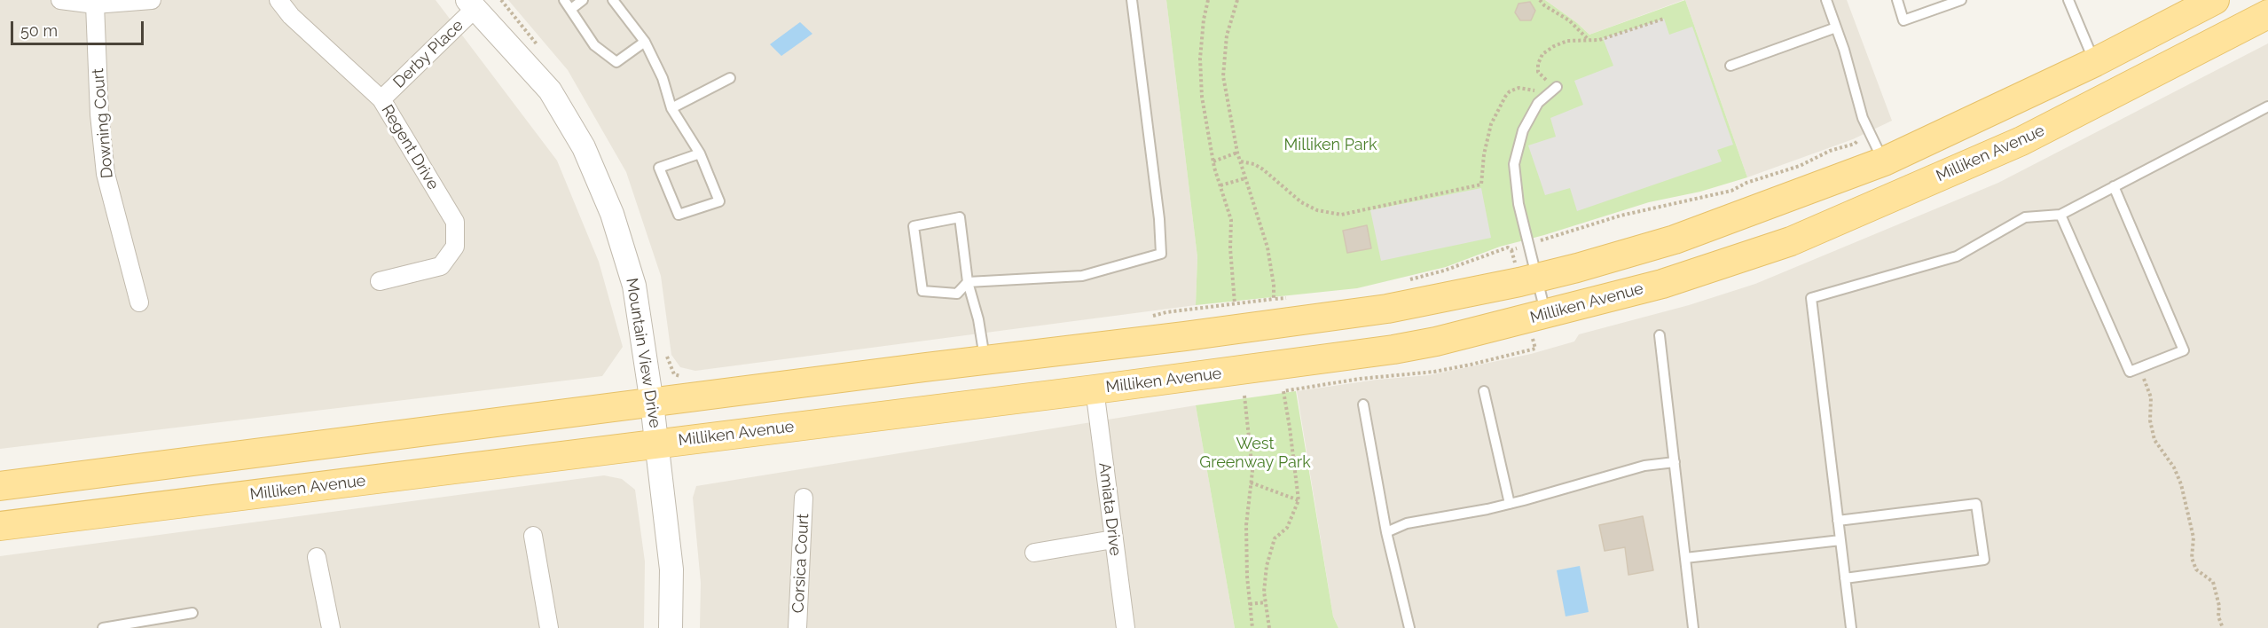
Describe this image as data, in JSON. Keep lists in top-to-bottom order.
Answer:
{
  "streets": {
    "main road": ["Milliken Avenue"],
    "street": [
      "Derby Place",
      "Downing Court",
      "Regent Drive",
      "Mountain View Drive",
      "Amiata Drive",
      "Corsica Court"
    ]
  },
  "crossings": [
    ["Derby Place", "Regent Drive"],
    ["Derby Place", "Mountain View Drive"],
    ["Milliken Avenue", "Mountain View Drive"],
    ["Milliken Avenue", "Amiata Drive"]
  ],
  "parks": ["Milliken Park", "West Greenway Park"],
  "scale_bar": "50 m"
}
